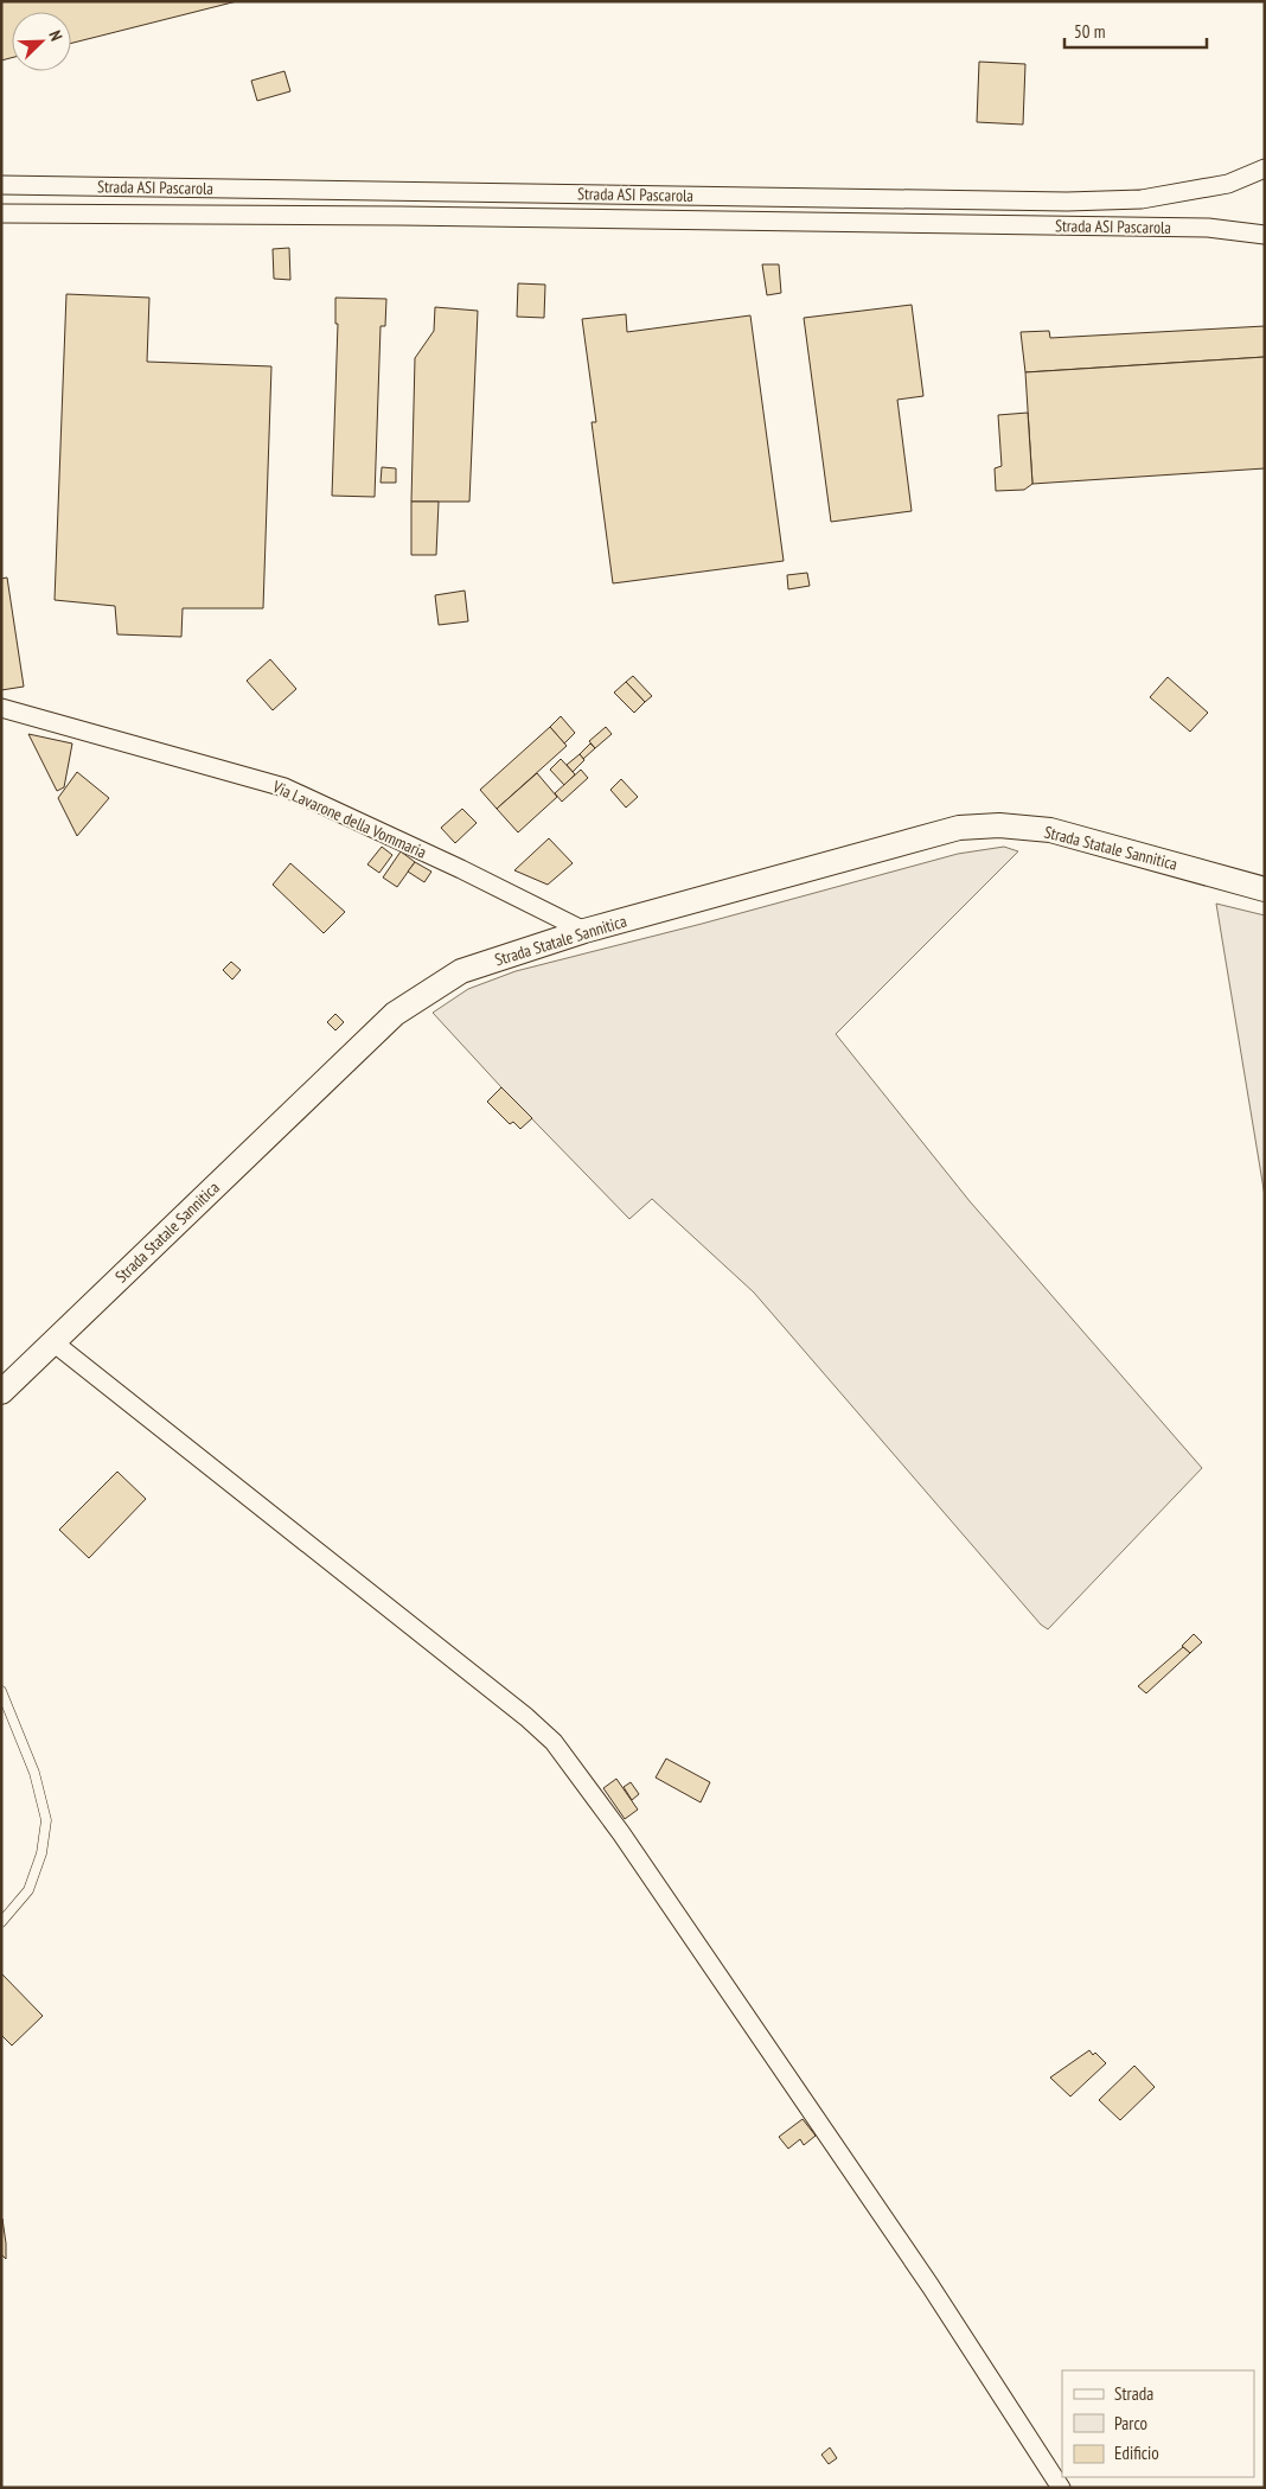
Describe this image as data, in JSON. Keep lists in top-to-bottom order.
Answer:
{
  "streets": {
    "main road": ["Strada Statale Sannitica"],
    "street": ["Strada ASI Pascarola", "Via Lavarone della Vommaria"]
  },
  "crossings": [
    ["Via Lavarone della Vommaria", "Strada Statale Sannitica"]
  ],
  "legend": ["Strada", "Parco", "Edificio"],
  "scale_bar": "50 m",
  "north": "top right"
}
